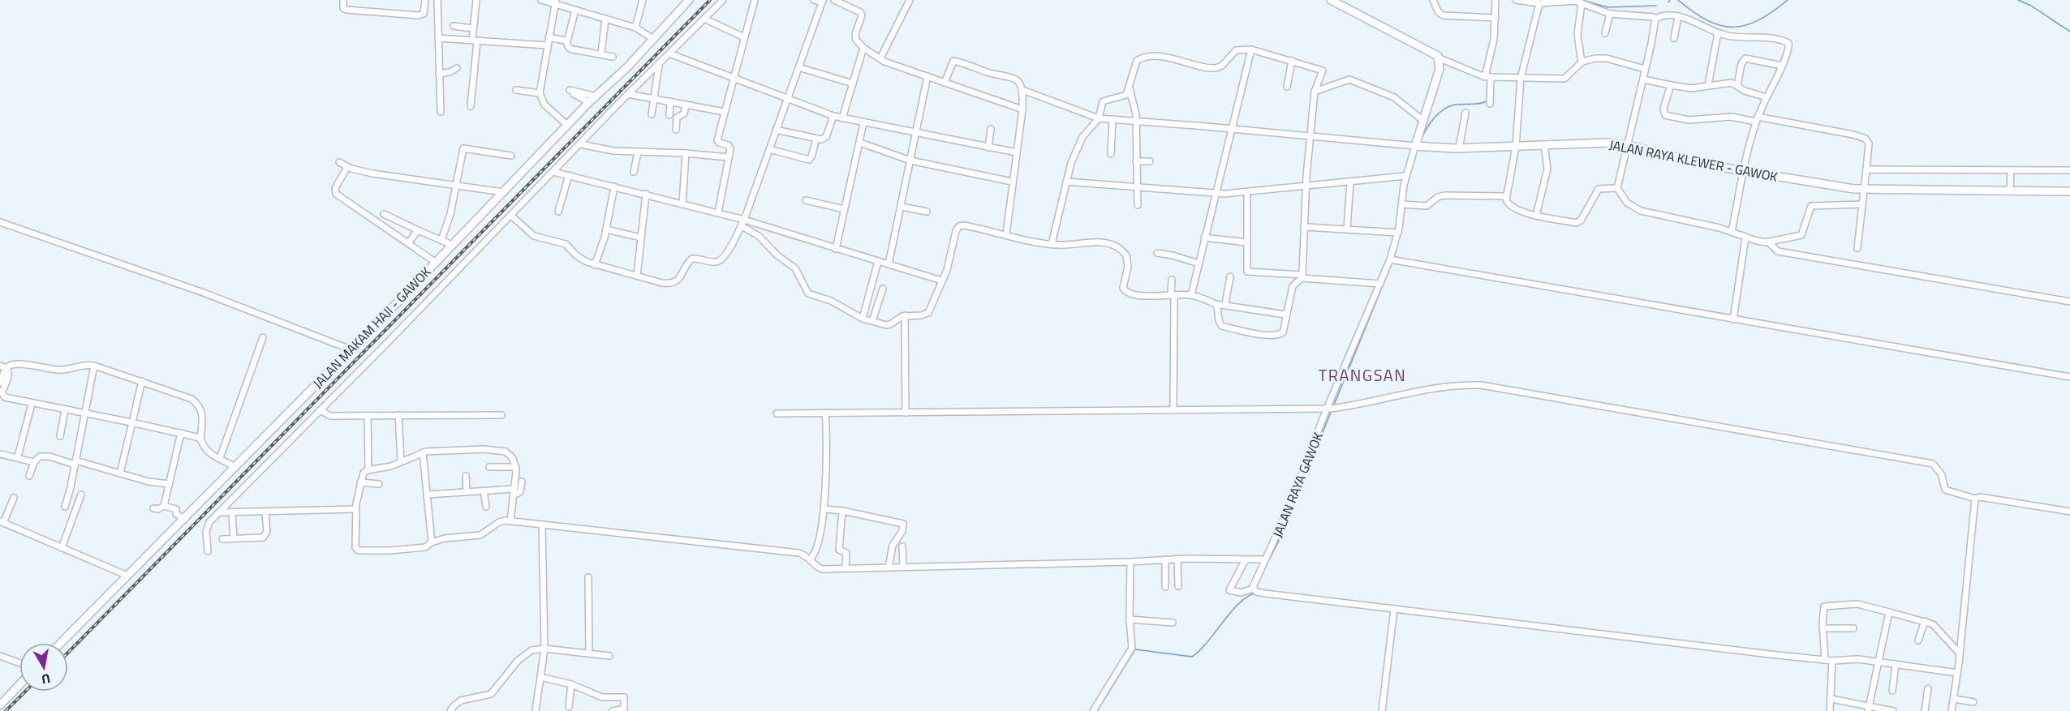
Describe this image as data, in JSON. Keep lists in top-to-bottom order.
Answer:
{
  "streets": {
    "street": ["JALAN RAYA KLEWER - GAWOK", "JALAN MAKAM HAJI - GAWOK", "JALAN RAYA GAWOK"]
  },
  "crossings": [
    ["JALAN RAYA KLEWER - GAWOK", "JALAN RAYA GAWOK"]
  ],
  "districts": ["TRANGSAN"],
  "north": "bottom"
}
